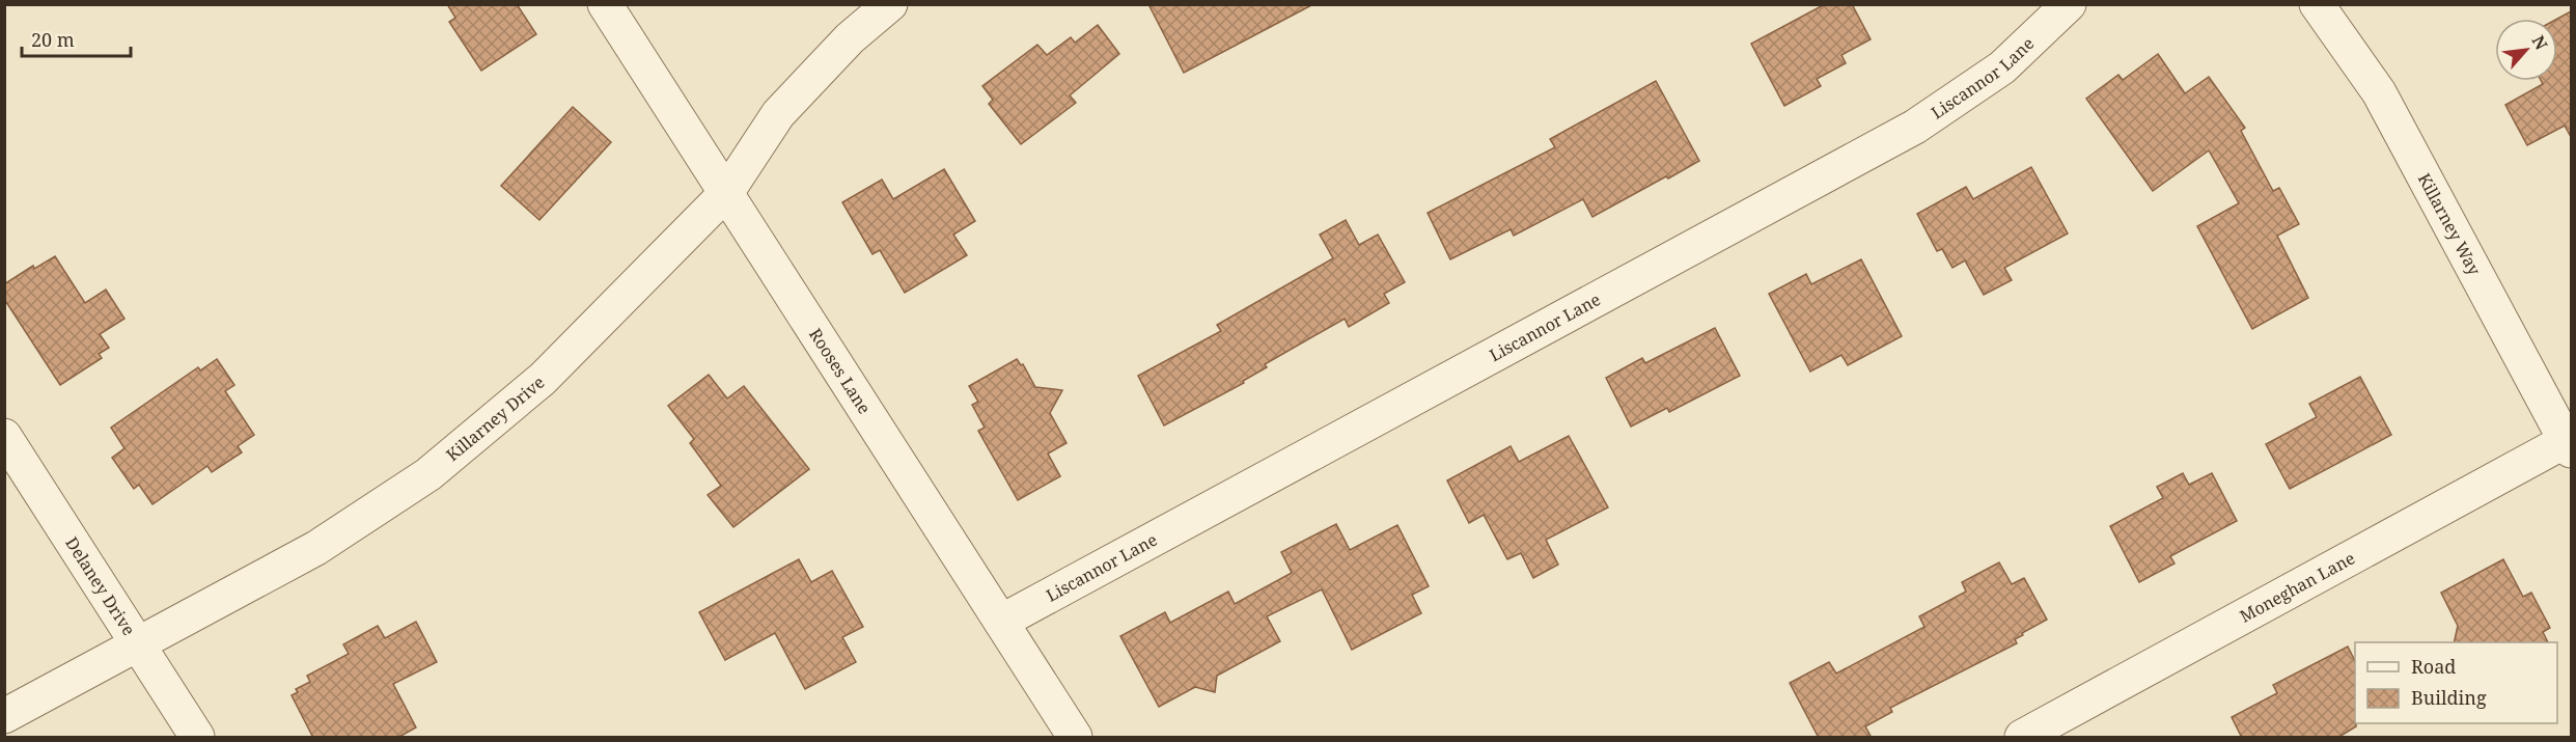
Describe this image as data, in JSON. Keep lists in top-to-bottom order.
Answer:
{
  "streets": {
    "street": [
      "Liscannor Lane",
      "Killarney Way",
      "Rooses Lane",
      "Killarney Drive",
      "Delaney Drive",
      "Moneghan Lane"
    ]
  },
  "crossings": [
    ["Liscannor Lane", "Rooses Lane"],
    ["Killarney Way", "Moneghan Lane"],
    ["Rooses Lane", "Killarney Drive"],
    ["Killarney Drive", "Delaney Drive"]
  ],
  "legend": ["Road", "Building"],
  "scale_bar": "20 m",
  "north": "top right"
}
